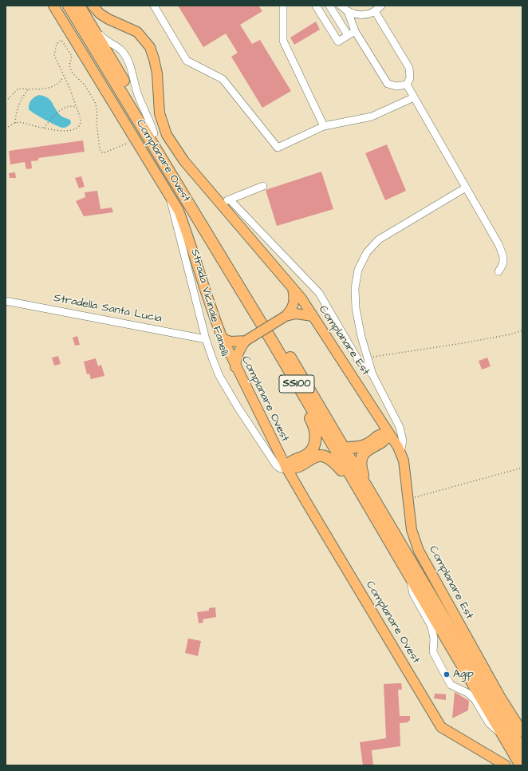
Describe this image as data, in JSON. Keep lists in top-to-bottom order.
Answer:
{
  "streets": {
    "highway": ["SS100"],
    "main road": ["Complanare Ovest", "Complanare Est"],
    "street": ["Strada Vicinale Fanelli", "Stradella Santa Lucia"]
  },
  "crossings": [
    ["Complanare Ovest", "Strada Vicinale Fanelli"],
    ["Complanare Ovest", "SS100"],
    ["Strada Vicinale Fanelli", "Stradella Santa Lucia"],
    ["Strada Vicinale Fanelli", "SS100"],
    ["Complanare Est", "SS100"]
  ],
  "places": ["Agip"]
}
